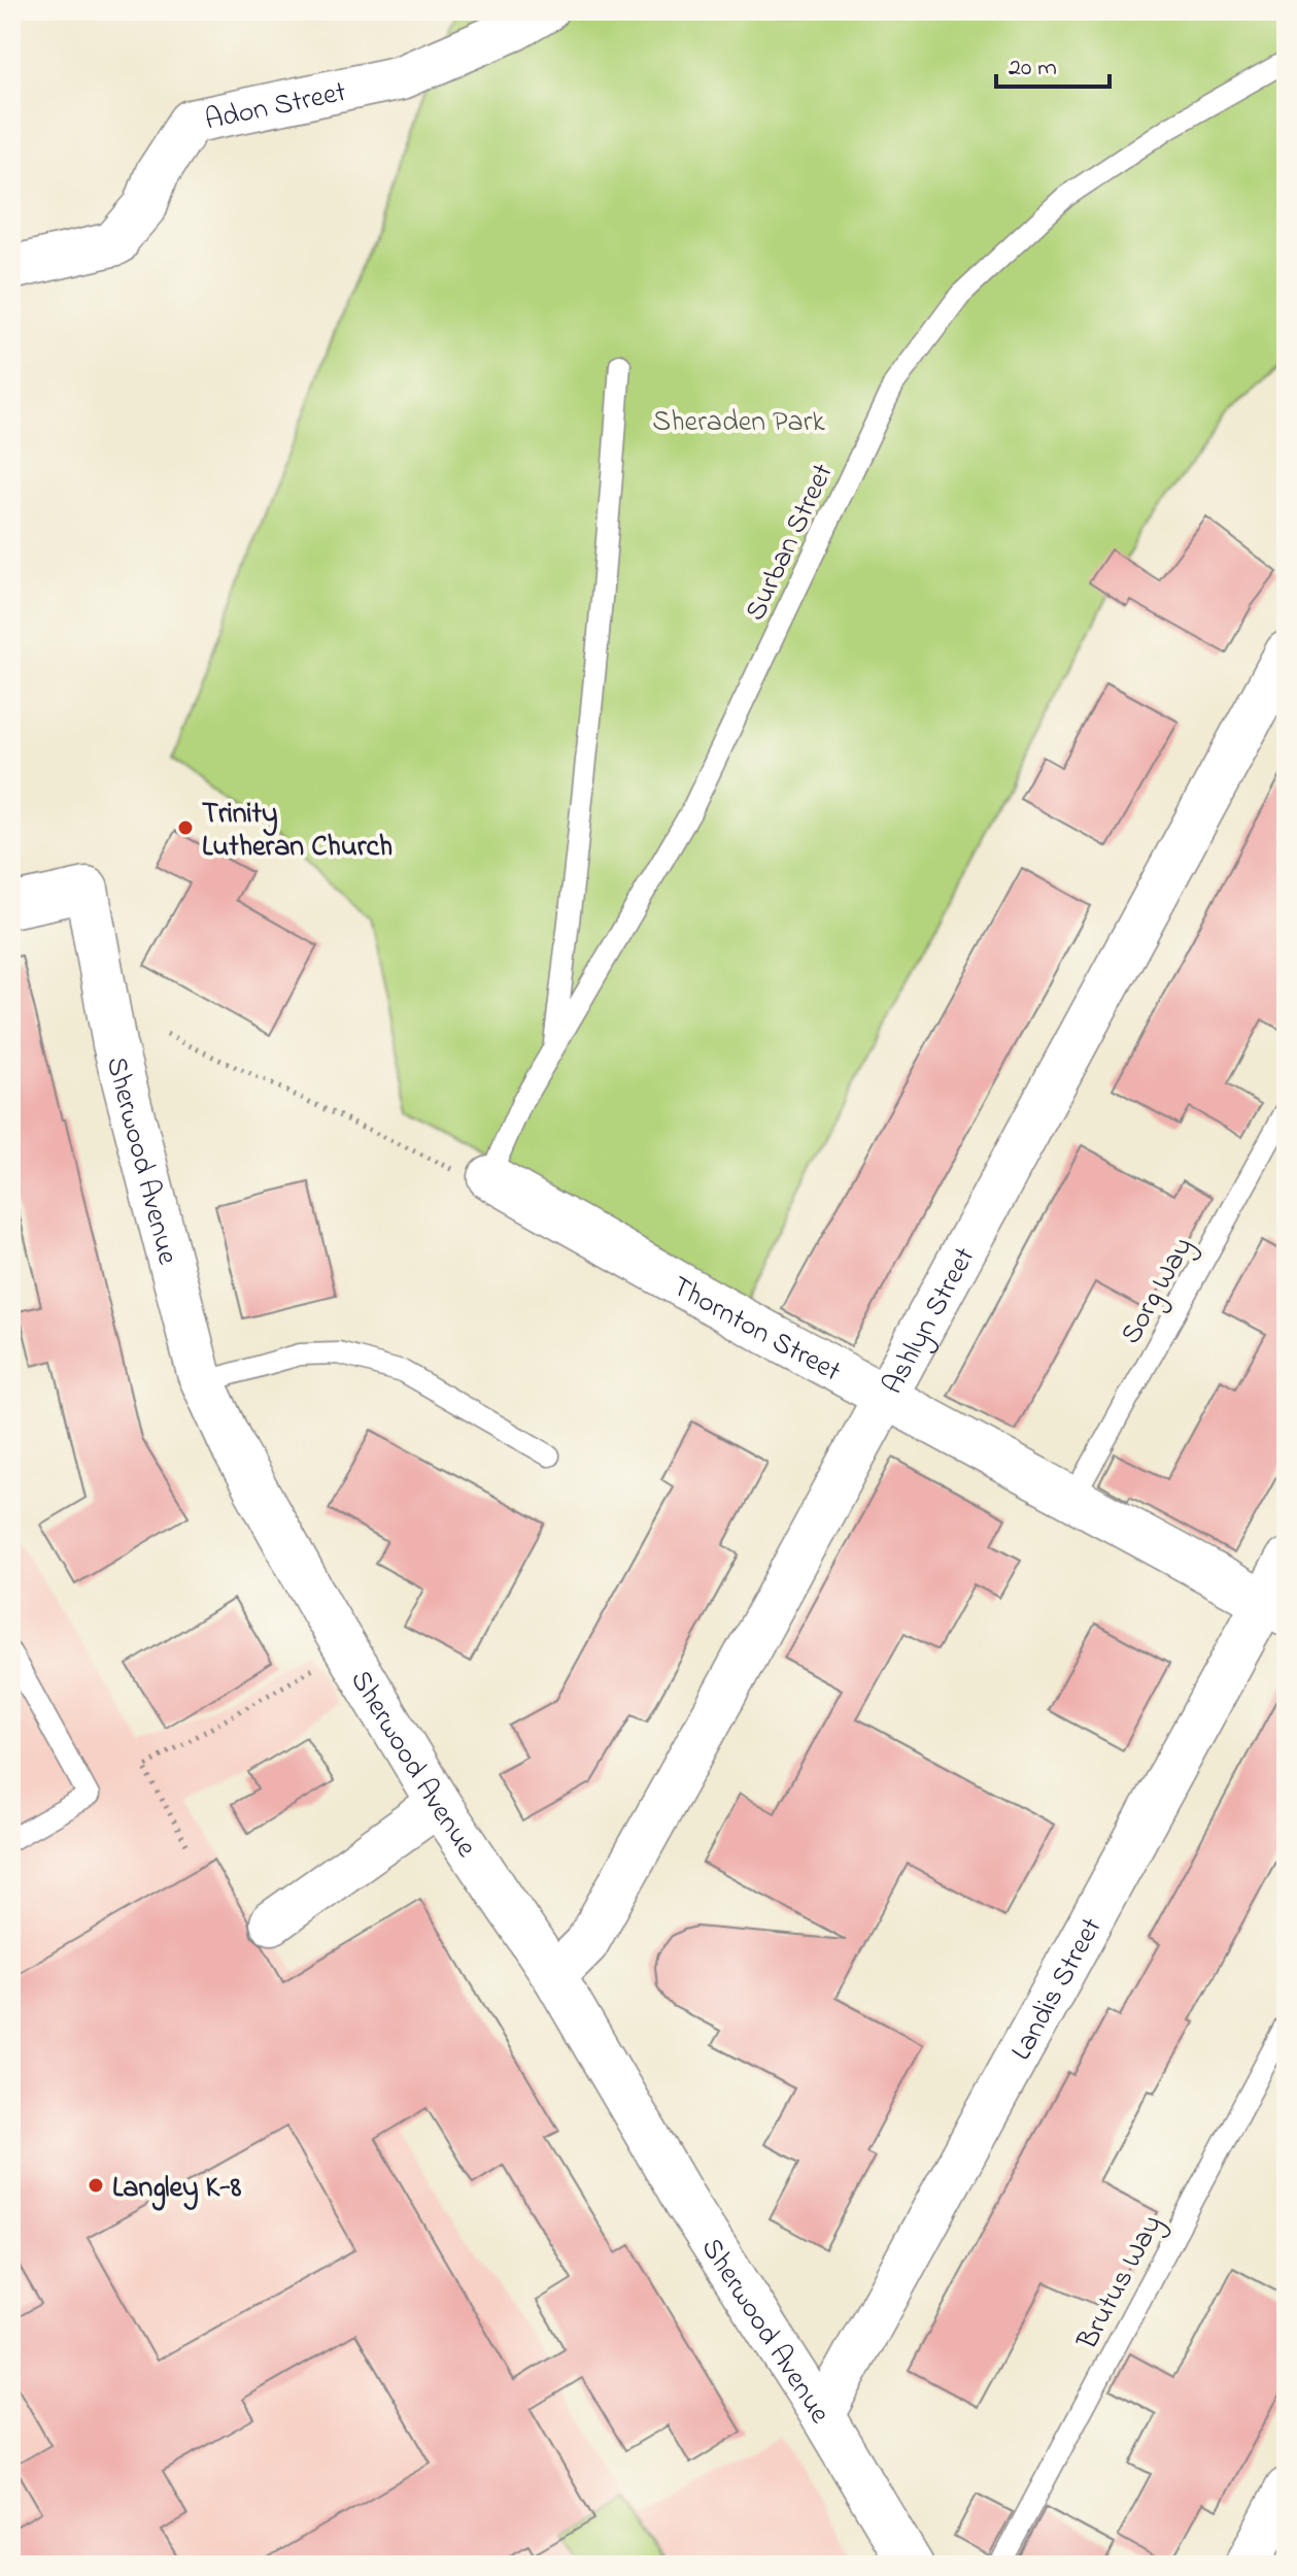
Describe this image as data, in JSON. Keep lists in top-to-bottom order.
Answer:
{
  "streets": {
    "street": [
      "Adon Street",
      "Sherwood Avenue",
      "Ashlyn Street",
      "Thornton Street",
      "Landis Street"
    ],
    "lane": ["Surban Street", "Sorg Way", "Brutus Way"]
  },
  "crossings": [
    ["Surban Street", "Thornton Street"],
    ["Sherwood Avenue", "Ashlyn Street"],
    ["Sherwood Avenue", "Landis Street"],
    ["Sorg Way", "Thornton Street"],
    ["Ashlyn Street", "Thornton Street"],
    ["Thornton Street", "Landis Street"]
  ],
  "parks": ["Sheraden Park"],
  "places": ["Trinity Lutheran Church", "Langley K-8"],
  "scale_bar": "20 m"
}
